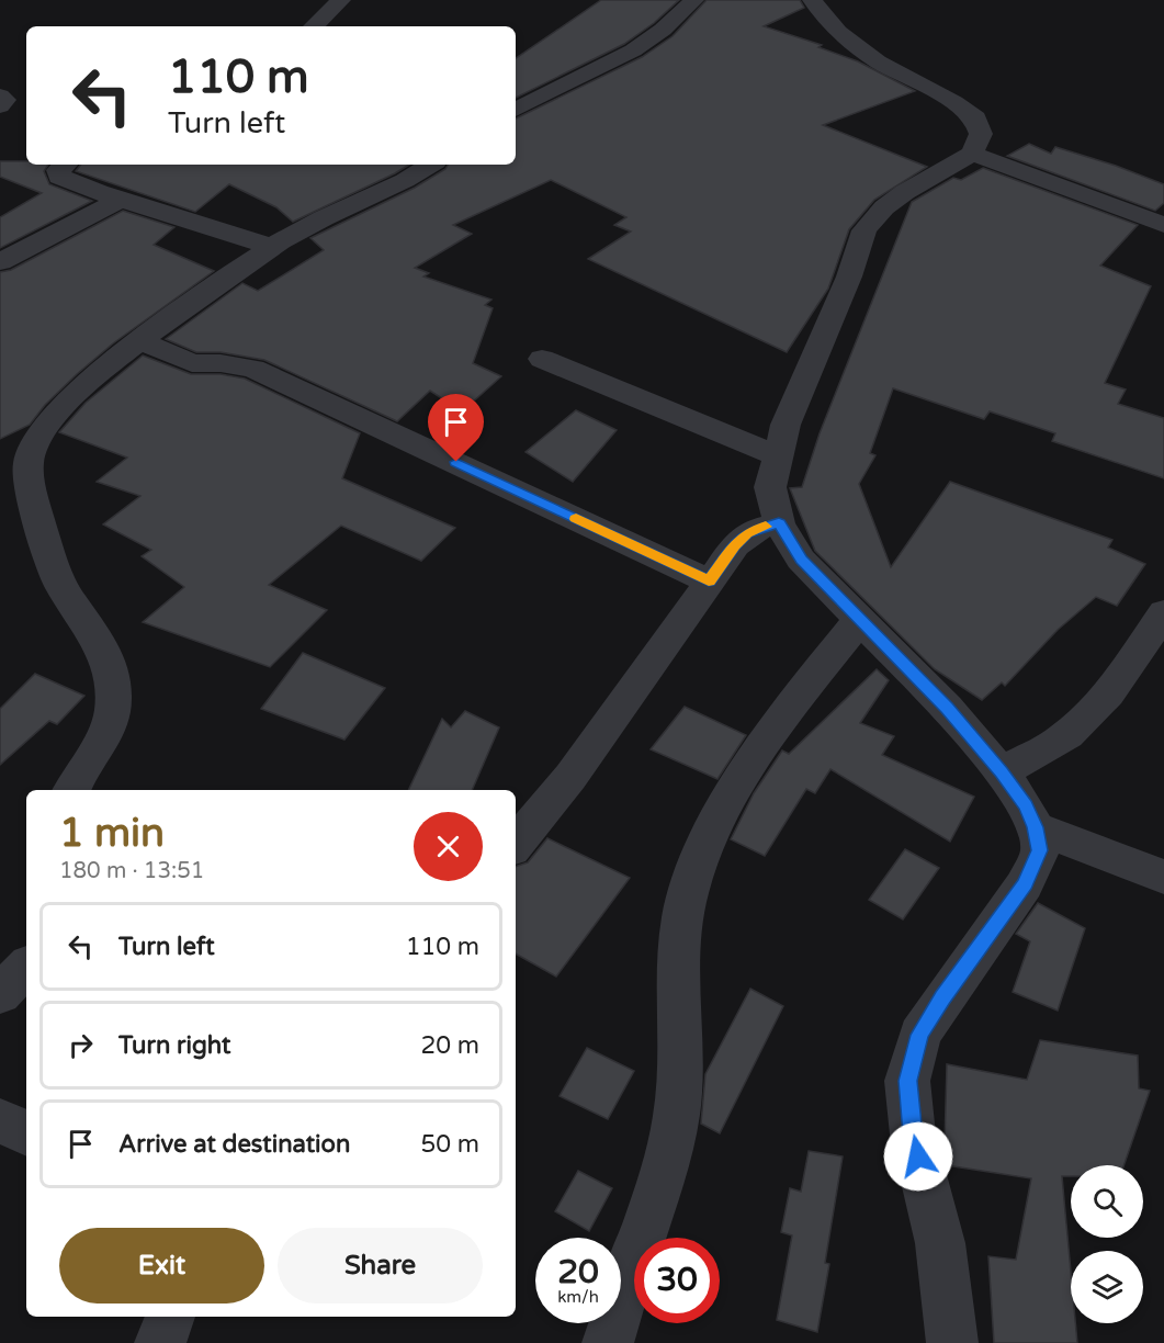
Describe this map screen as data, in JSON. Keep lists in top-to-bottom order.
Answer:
{
  "page": {
    "turn": ["110 m", "Turn left"],
    "heading": ["1 min", "180 m · 13:51"],
    "list": [
      {
        "name": "Turn left",
        "value": "110 m"
      },
      {
        "name": "Turn right",
        "value": "20 m"
      },
      {
        "name": "Arrive at destination",
        "value": "50 m"
      }
    ],
    "buttons": ["Exit", "Share"],
    "speed": "20 km/h",
    "limit": "30"
  }
}
